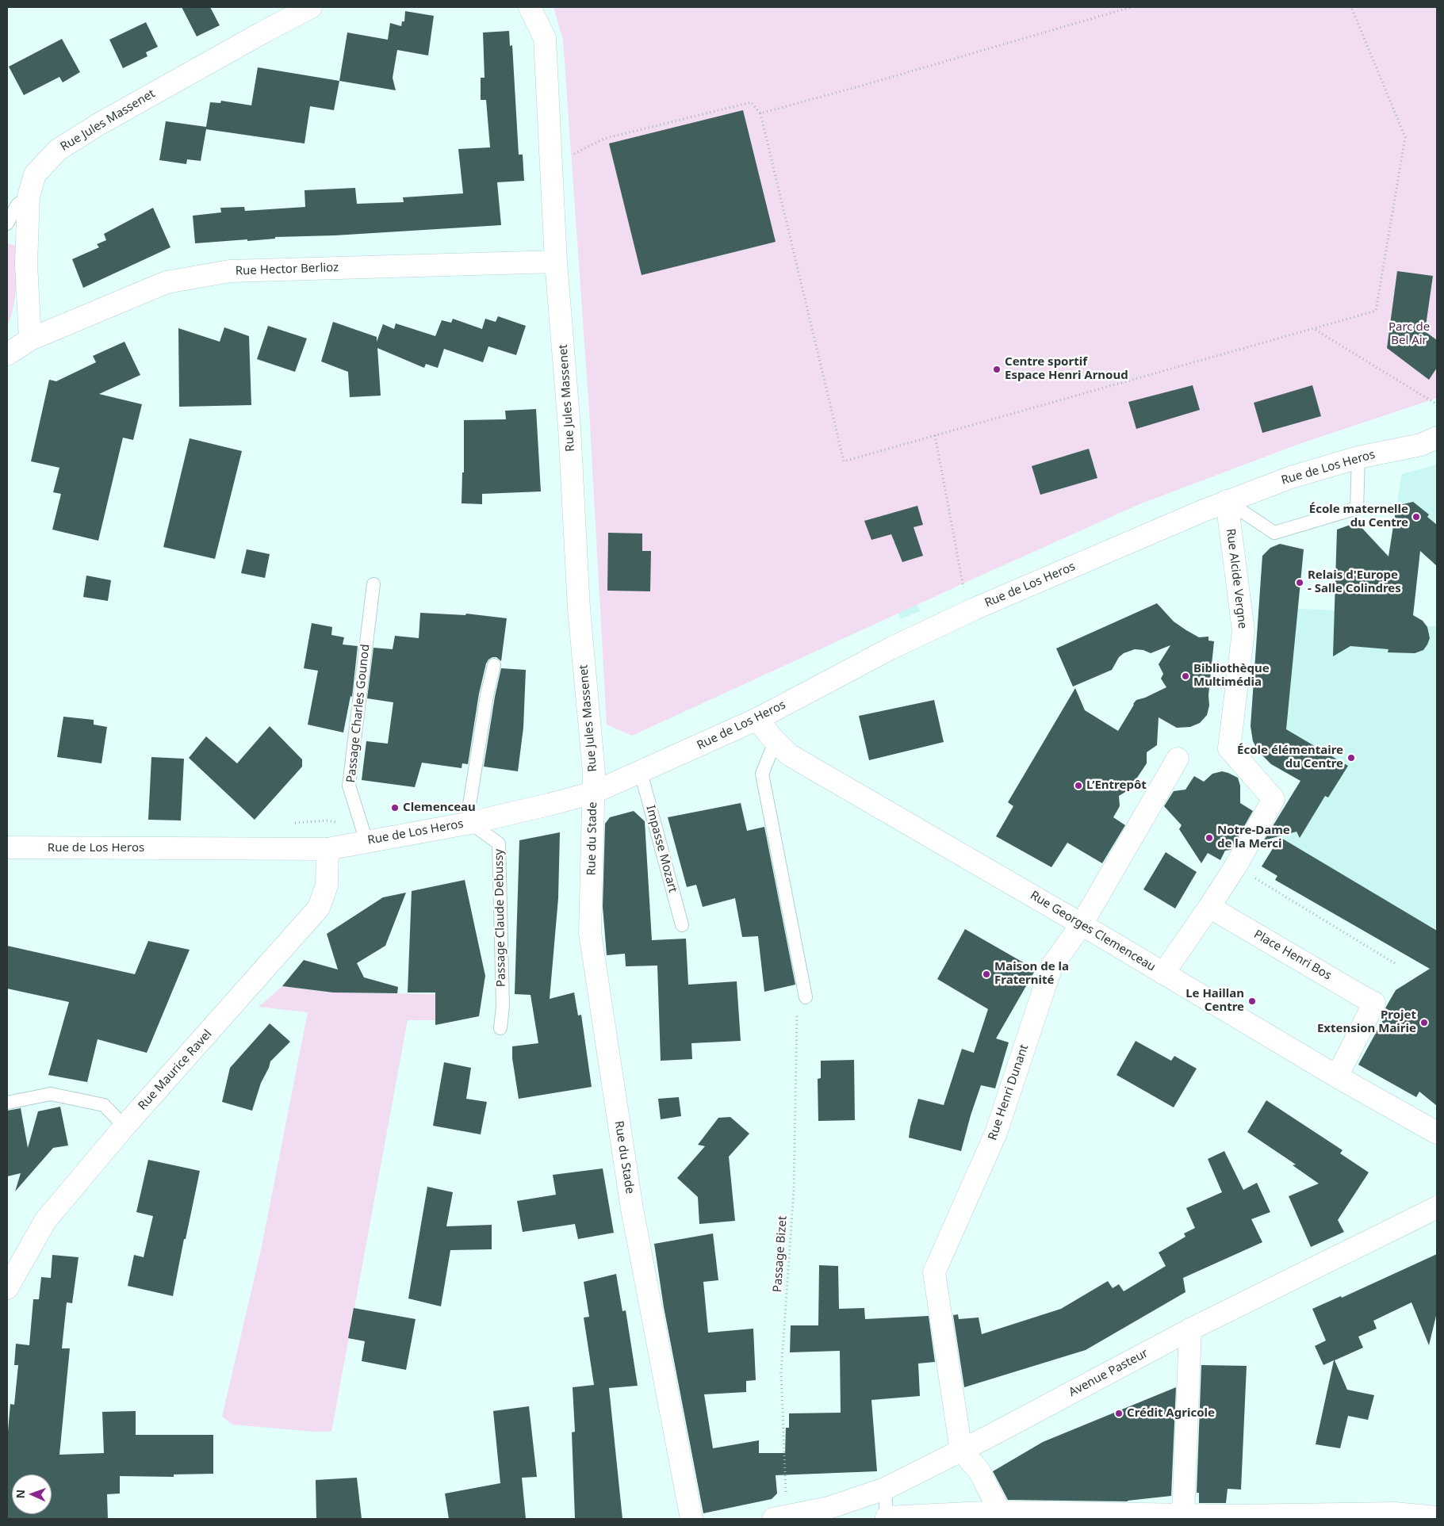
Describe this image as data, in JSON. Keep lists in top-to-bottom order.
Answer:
{
  "streets": {
    "street": [
      "Rue Jules Massenet",
      "Rue Hector Berlioz",
      "Rue de Los Heros",
      "Rue Alcide Vergne",
      "Rue du Stade",
      "Rue Georges Clemenceau",
      "Place Henri Bos",
      "Rue Maurice Ravel",
      "Rue Henri Dunant",
      "Avenue Pasteur"
    ],
    "lane": ["Passage Charles Gounod", "Impasse Mozart", "Passage Claude Debussy"],
    "path": ["Passage Bizet"]
  },
  "crossings": [
    ["Rue Jules Massenet", "Rue Hector Berlioz"],
    ["Rue Jules Massenet", "Rue de Los Heros"],
    ["Rue Jules Massenet", "Rue du Stade"],
    ["Rue de Los Heros", "Rue Alcide Vergne"],
    ["Rue de Los Heros", "Passage Charles Gounod"],
    ["Rue de Los Heros", "Rue du Stade"],
    ["Rue de Los Heros", "Impasse Mozart"],
    ["Rue de Los Heros", "Passage Claude Debussy"],
    ["Rue de Los Heros", "Rue Georges Clemenceau"],
    ["Rue de Los Heros", "Rue Maurice Ravel"],
    ["Rue Alcide Vergne", "Place Henri Bos"],
    ["Rue Georges Clemenceau", "Place Henri Bos"],
    ["Rue Georges Clemenceau", "Rue Henri Dunant"],
    ["Rue Henri Dunant", "Avenue Pasteur"],
    ["Passage Bizet", "Avenue Pasteur"]
  ],
  "parks": ["Parc de Bel Air"],
  "places": [
    "Centre sportif Espace Henri Arnoud",
    "École maternelle du Centre",
    "Relais d'Europe - Salle Colindres",
    "Bibliothèque Multimédia",
    "École élémentaire du Centre",
    "L’Entrepôt",
    "Clemenceau",
    "Notre-Dame de la Merci",
    "Maison de la Fraternité",
    "Le Haillan Centre",
    "Projet Extension Mairie",
    "Crédit Agricole"
  ],
  "north": "left"
}
